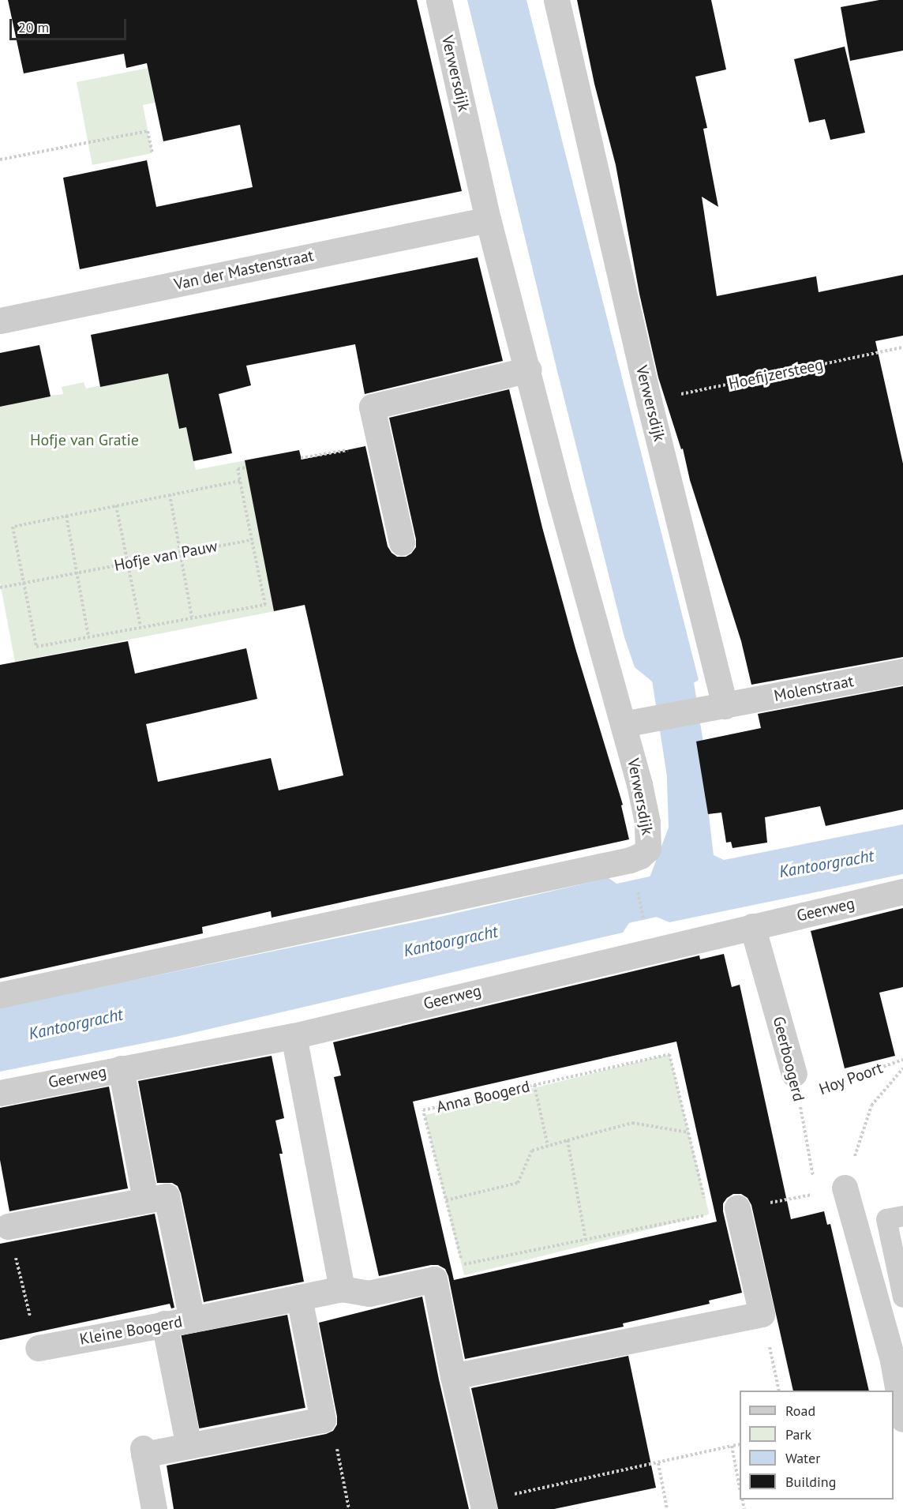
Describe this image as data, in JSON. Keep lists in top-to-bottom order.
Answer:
{
  "streets": {
    "street": [
      "Verwersdijk",
      "Van der Mastenstraat",
      "Molenstraat",
      "Geerweg",
      "Geerboogerd",
      "Kleine Boogerd"
    ],
    "path": [
      "Hoefijzersteeg",
      "Hofje van Pauw",
      "Hoy Poort",
      "Anna Boogerd"
    ]
  },
  "crossings": [
    ["Verwersdijk", "Van der Mastenstraat"],
    ["Verwersdijk", "Hoefijzersteeg"],
    ["Verwersdijk", "Molenstraat"],
    ["Geerweg", "Geerboogerd"],
    ["Geerboogerd", "Hoy Poort"],
    ["Geerboogerd", "Anna Boogerd"]
  ],
  "water": ["Kantoorgracht"],
  "parks": ["Hofje van Gratie"],
  "legend": [
    "Road",
    "Park",
    "Water",
    "Building"
  ],
  "scale_bar": "20 m"
}
